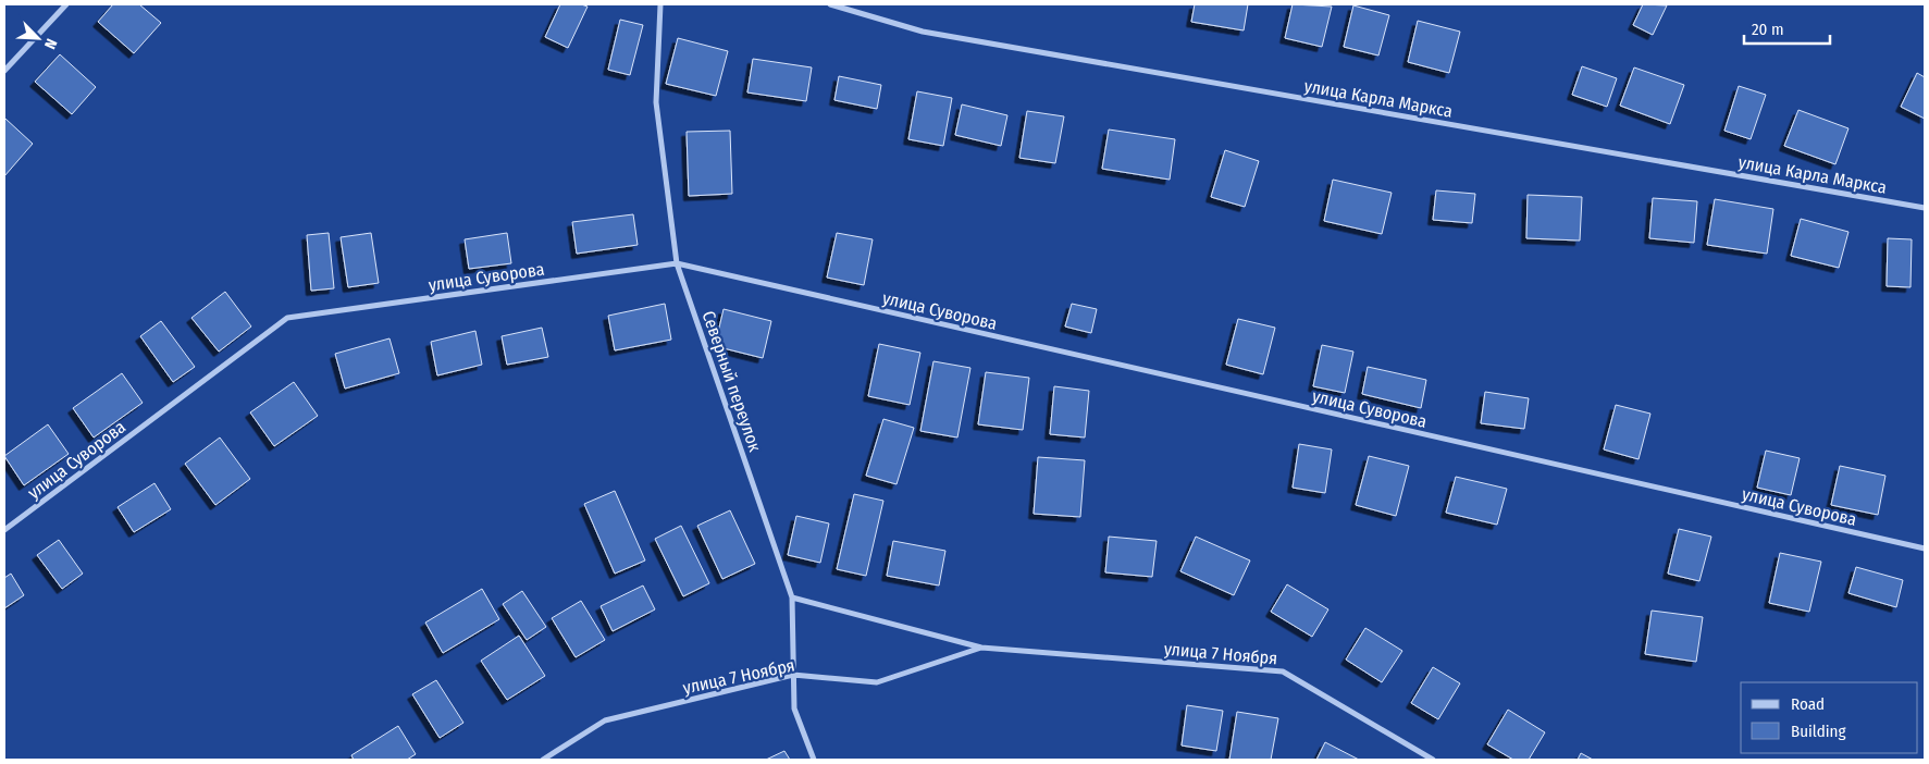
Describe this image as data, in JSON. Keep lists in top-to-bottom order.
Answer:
{
  "streets": {
    "street": [
      "улица Карла Маркса",
      "улица Суворова",
      "Северный переулок",
      "улица 7 Ноября"
    ]
  },
  "crossings": [
    ["улица Суворова", "Северный переулок"],
    ["Северный переулок", "улица 7 Ноября"]
  ],
  "legend": ["Road", "Building"],
  "scale_bar": "20 m",
  "north": "bottom right"
}
